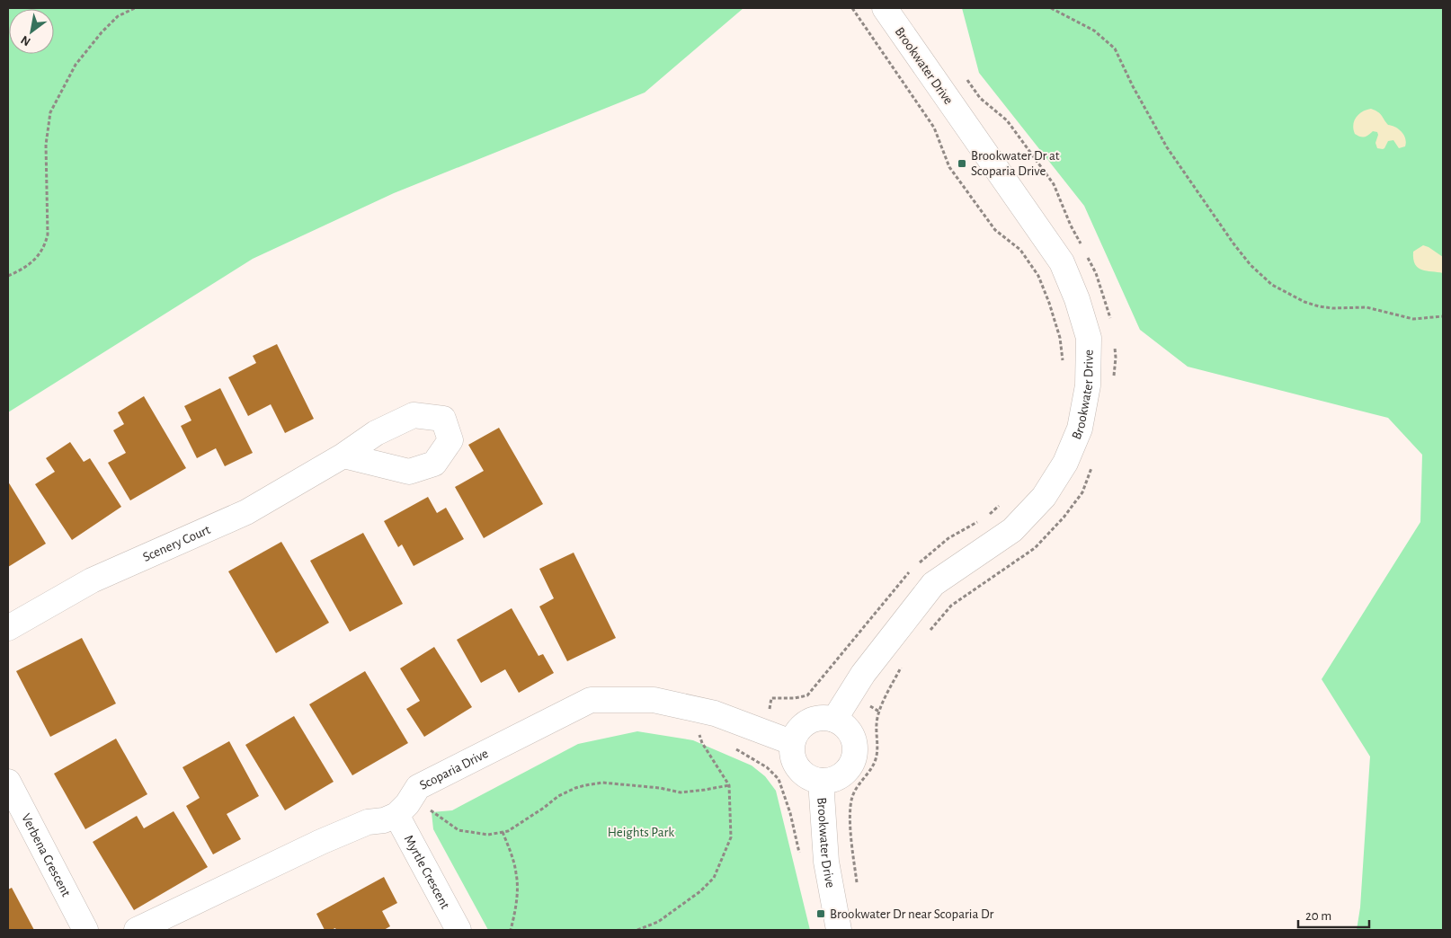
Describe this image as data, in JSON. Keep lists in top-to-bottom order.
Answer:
{
  "streets": {
    "street": [
      "Brookwater Drive",
      "Scenery Court",
      "Scoparia Drive",
      "Verbena Crescent",
      "Myrtle Crescent"
    ]
  },
  "crossings": [
    ["Brookwater Drive", "Scoparia Drive"],
    ["Scoparia Drive", "Myrtle Crescent"]
  ],
  "parks": ["Heights Park"],
  "places": {
    "transit": ["Brookwater Dr at Scoparia Drive", "Brookwater Dr near Scoparia Dr"]
  },
  "scale_bar": "20 m",
  "north": "bottom left"
}
